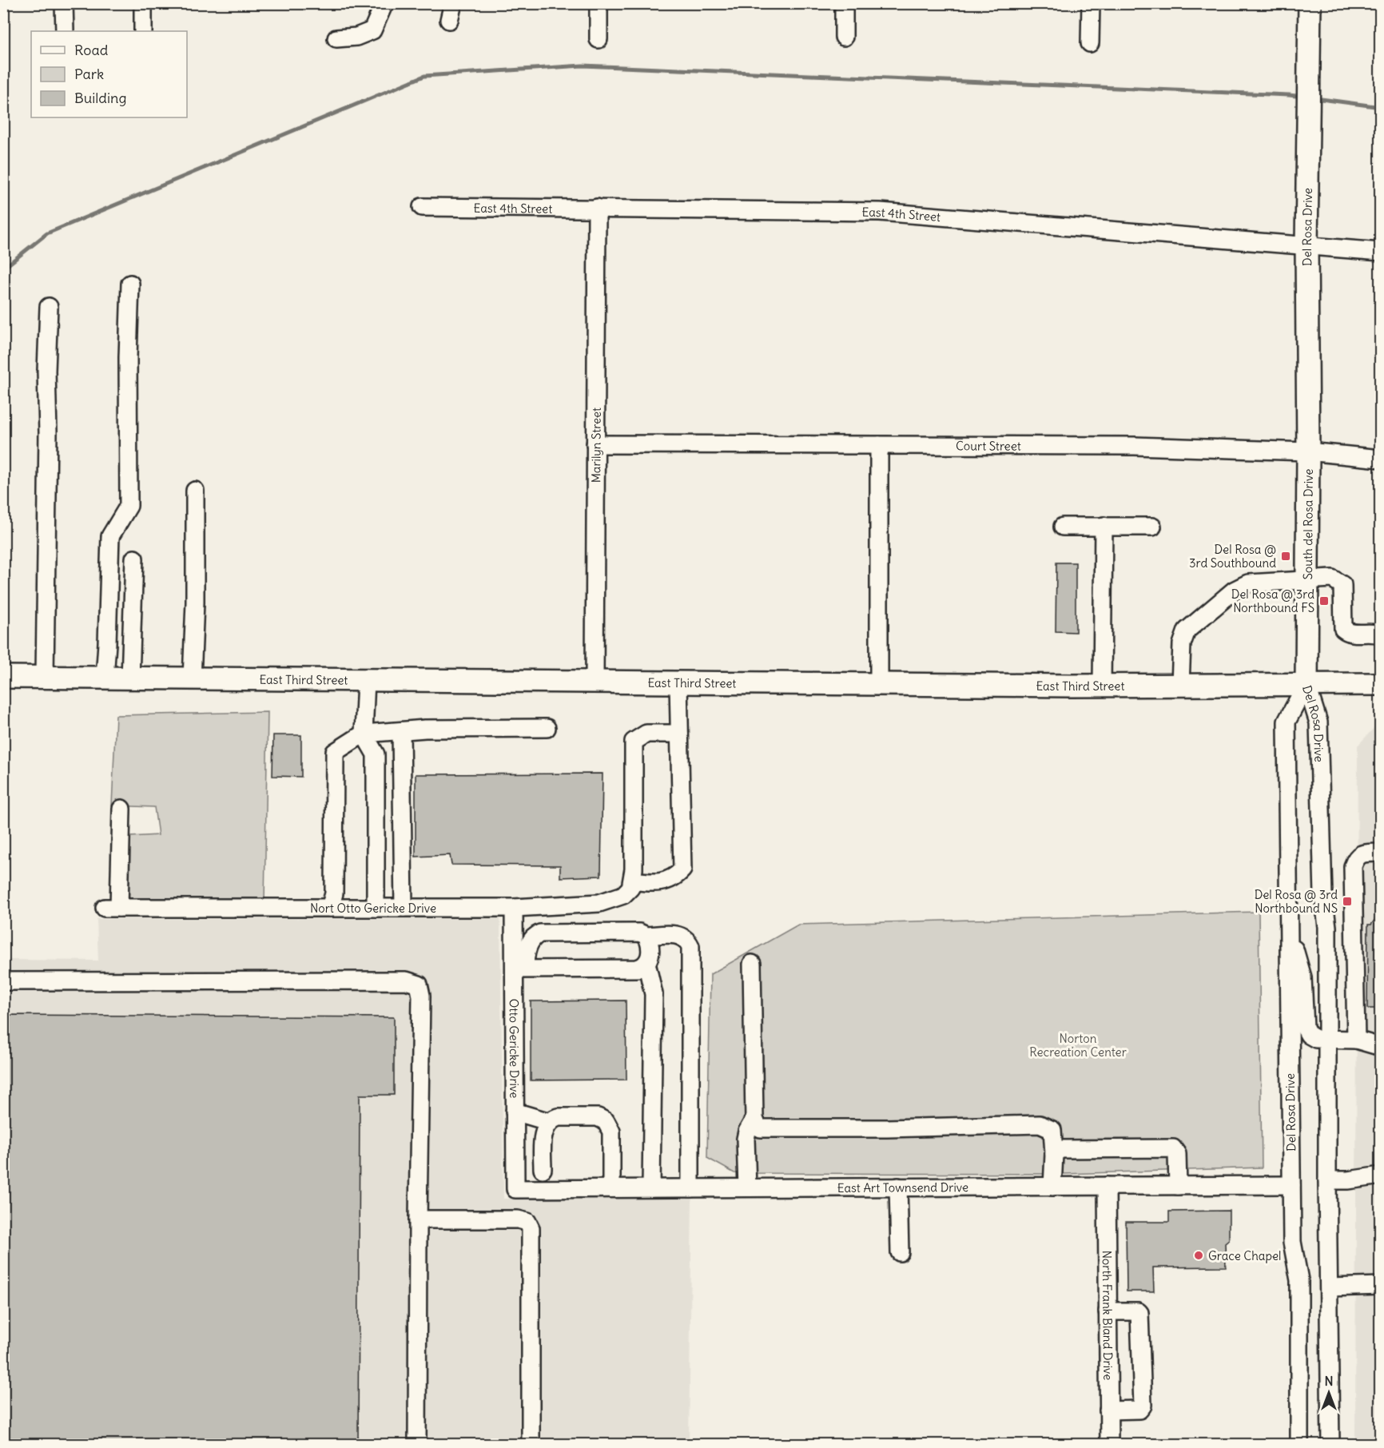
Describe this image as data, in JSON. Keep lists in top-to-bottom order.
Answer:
{
  "streets": {
    "main road": ["Del Rosa Drive", "South del Rosa Drive", "East Third Street"],
    "street": [
      "East 4th Street",
      "Marilyn Street",
      "Court Street",
      "Nort Otto Gericke Drive",
      "Otto Gericke Drive",
      "East Art Townsend Drive",
      "North Frank Bland Drive"
    ]
  },
  "crossings": [
    ["East 4th Street", "Del Rosa Drive"],
    ["East 4th Street", "Marilyn Street"],
    ["Del Rosa Drive", "Court Street"],
    ["Del Rosa Drive", "South del Rosa Drive"],
    ["Del Rosa Drive", "East Third Street"],
    ["Del Rosa Drive", "East Art Townsend Drive"],
    ["Marilyn Street", "Court Street"],
    ["Marilyn Street", "East Third Street"],
    ["Court Street", "South del Rosa Drive"],
    ["South del Rosa Drive", "East Third Street"],
    ["Nort Otto Gericke Drive", "Otto Gericke Drive"],
    ["Otto Gericke Drive", "East Art Townsend Drive"],
    ["East Art Townsend Drive", "North Frank Bland Drive"]
  ],
  "parks": ["Norton Recreation Center"],
  "places": {
    "transit": ["Del Rosa @ 3rd Southbound", "Del Rosa @ 3rd Northbound FS", "Del Rosa @ 3rd Northbound NS"],
    "other": ["Grace Chapel"]
  },
  "legend": ["Road", "Park", "Building"],
  "north": "top"
}
